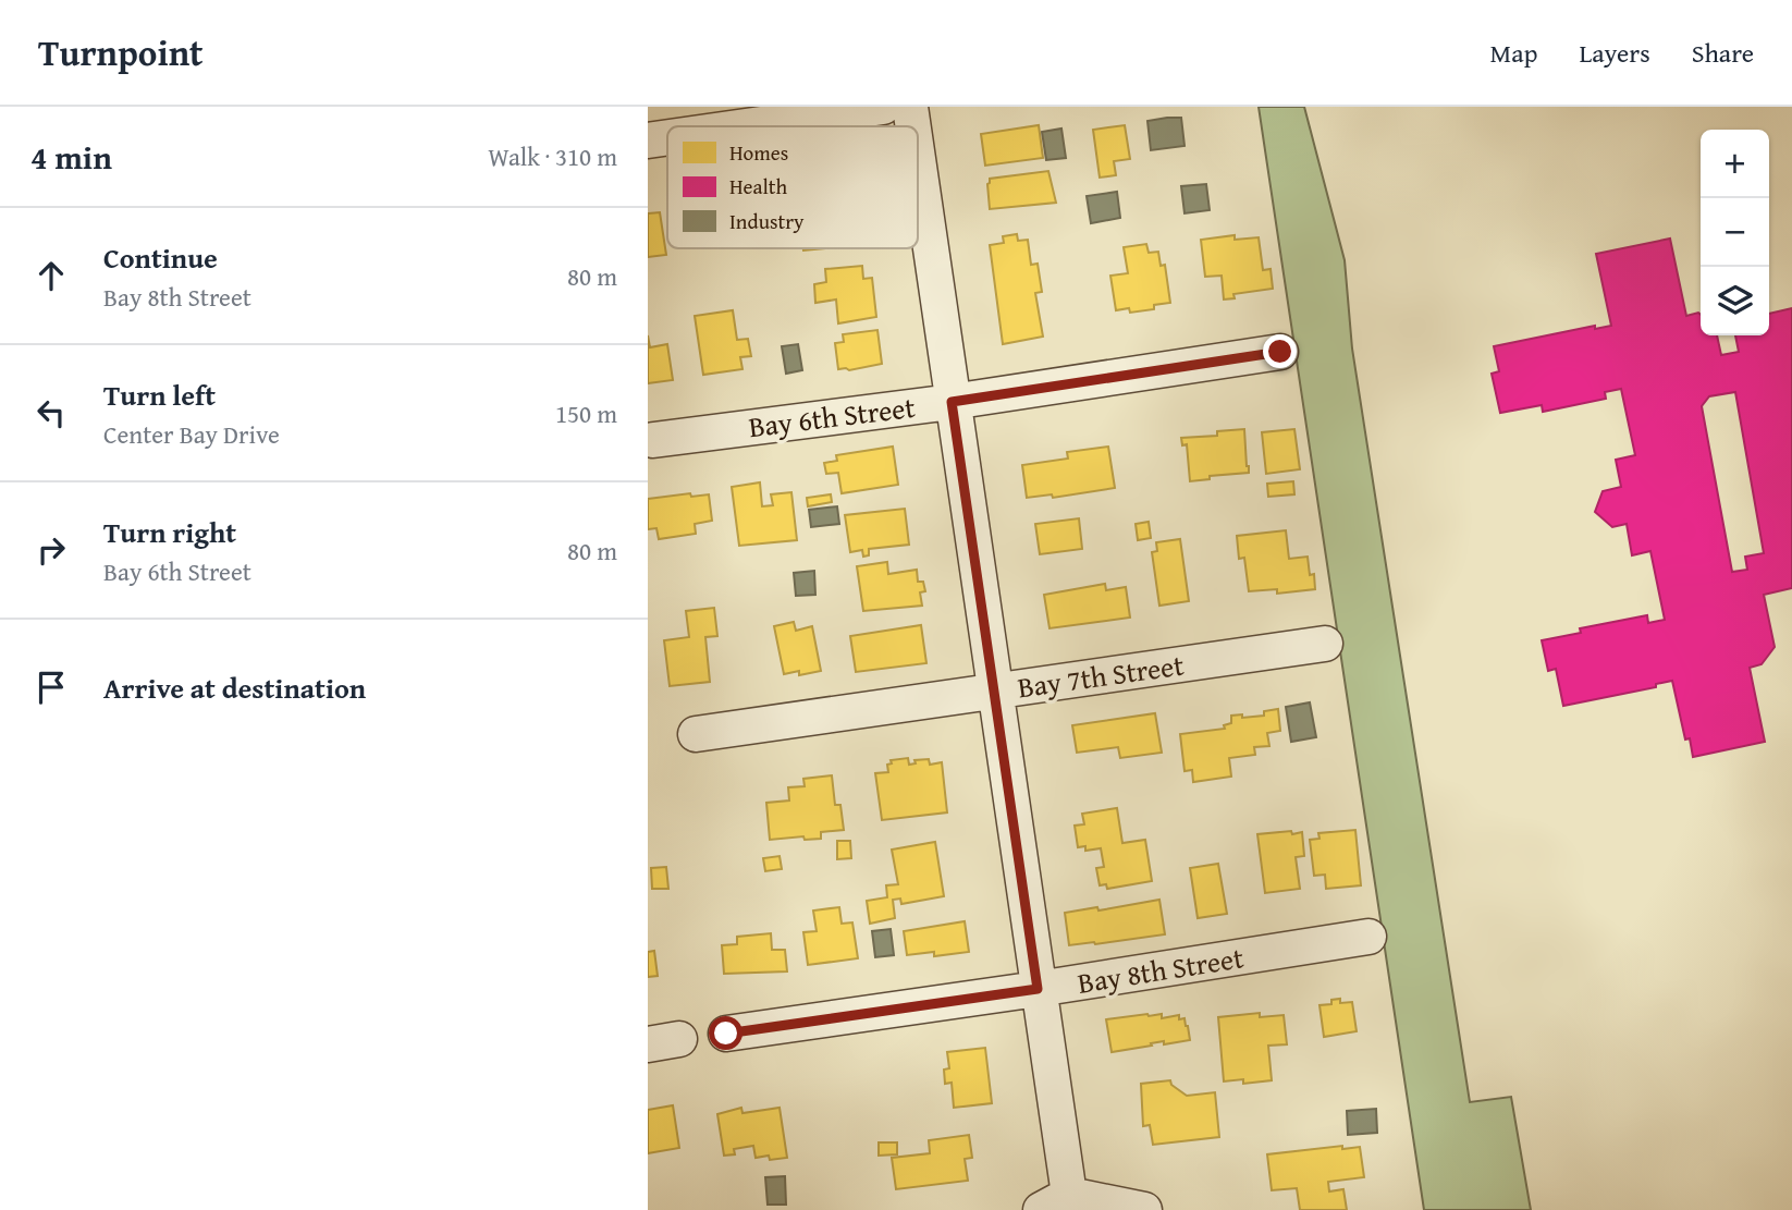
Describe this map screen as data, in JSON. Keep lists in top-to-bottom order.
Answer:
{
  "streets": {
    "street": ["Bay 6th Street", "Bay 7th Street", "Bay 8th Street"]
  },
  "legend": ["Homes", "Health", "Industry"],
  "page": {
    "header": "Turnpoint",
    "nav": ["Map", "Layers", "Share"],
    "heading": ["4 min", "Walk · 310 m"],
    "map_buttons": ["+", "−"],
    "list": [
      ["Continue", "Bay 8th Street", "80 m"],
      ["Turn left", "Center Bay Drive", "150 m"],
      ["Turn right", "Bay 6th Street", "80 m"],
      "Arrive at destination"
    ]
  }
}
